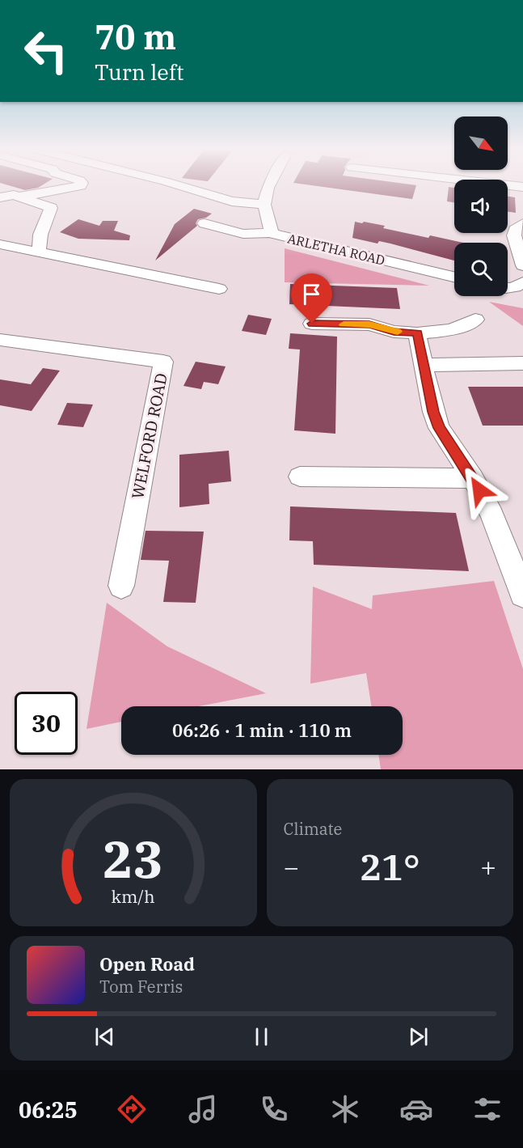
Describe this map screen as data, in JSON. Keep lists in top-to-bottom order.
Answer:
{
  "streets": {
    "street": ["ARLETHA ROAD", "WELFORD ROAD"]
  },
  "north": "bottom right",
  "page": {
    "turn": ["70 m", "Turn left"],
    "limit": "30",
    "trip": "06:26 · 1 min · 110 m",
    "tile": "Climate",
    "heat": ["−", "21°", "+"],
    "song": ["Open Road", "Tom Ferris"],
    "tabs": "06:25",
    "gauge": ["23", "km/h"]
  }
}
